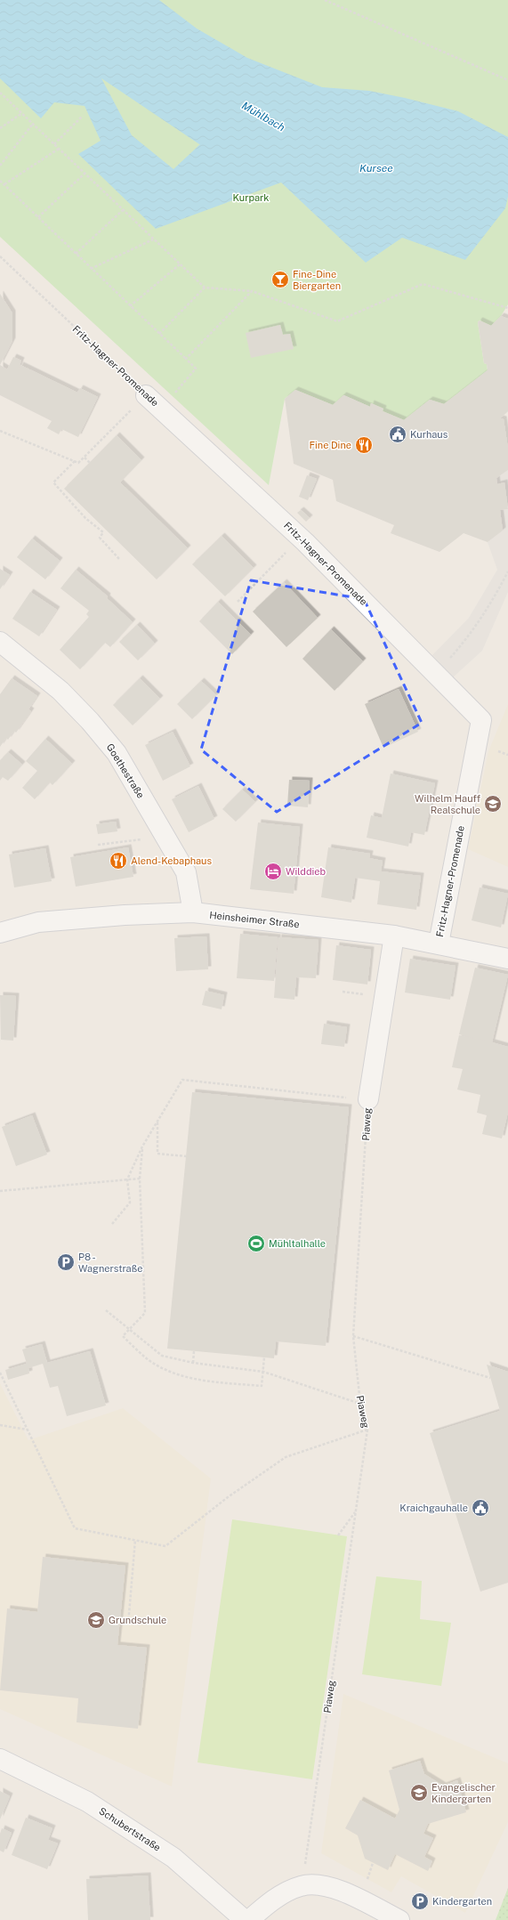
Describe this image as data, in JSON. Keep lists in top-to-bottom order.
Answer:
{
  "streets": {
    "street": [
      "Fritz-Hagner-Promenade",
      "Goethestraße",
      "Heinsheimer Straße",
      "Piaweg",
      "Schubertstraße"
    ]
  },
  "crossings": [
    ["Fritz-Hagner-Promenade", "Heinsheimer Straße"],
    ["Goethestraße", "Heinsheimer Straße"],
    ["Heinsheimer Straße", "Piaweg"]
  ],
  "water": ["Mühlbach", "Kursee"],
  "parks": ["Kurpark"],
  "places": {
    "bar": ["Fine-Dine Biergarten"],
    "public building": ["Kurhaus", "Kraichgauhalle"],
    "restaurant": ["Fine Dine", "Alend-Kebaphaus"],
    "school or university": ["Wilhelm Hauff Realschule", "Grundschule", "Evangelischer Kindergarten"],
    "hotel": ["Wilddieb"],
    "sports": ["Mühltalhalle"],
    "parking": ["P8 - Wagnerstraße", "Kindergarten"]
  }
}
